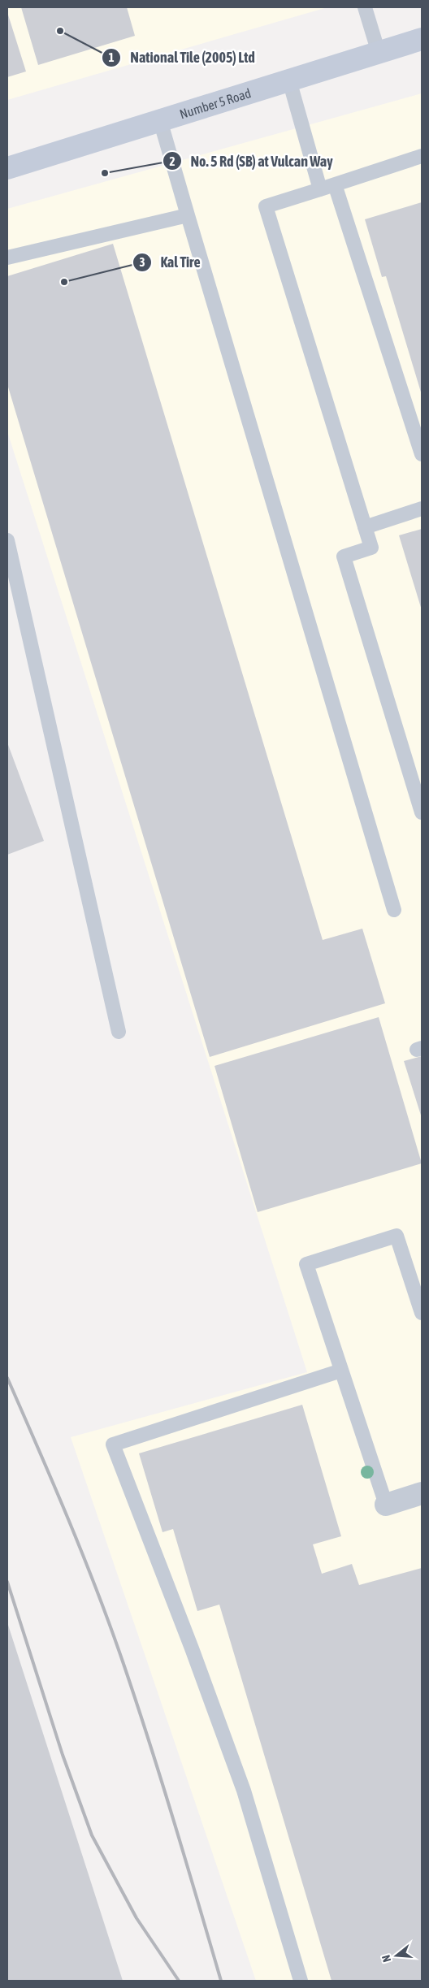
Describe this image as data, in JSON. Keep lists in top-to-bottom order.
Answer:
{
  "streets": {
    "street": ["Number 5 Road"]
  },
  "places": ["National Tile (2005) Ltd", "No. 5 Rd (SB) at Vulcan Way", "Kal Tire"],
  "north": "left"
}
